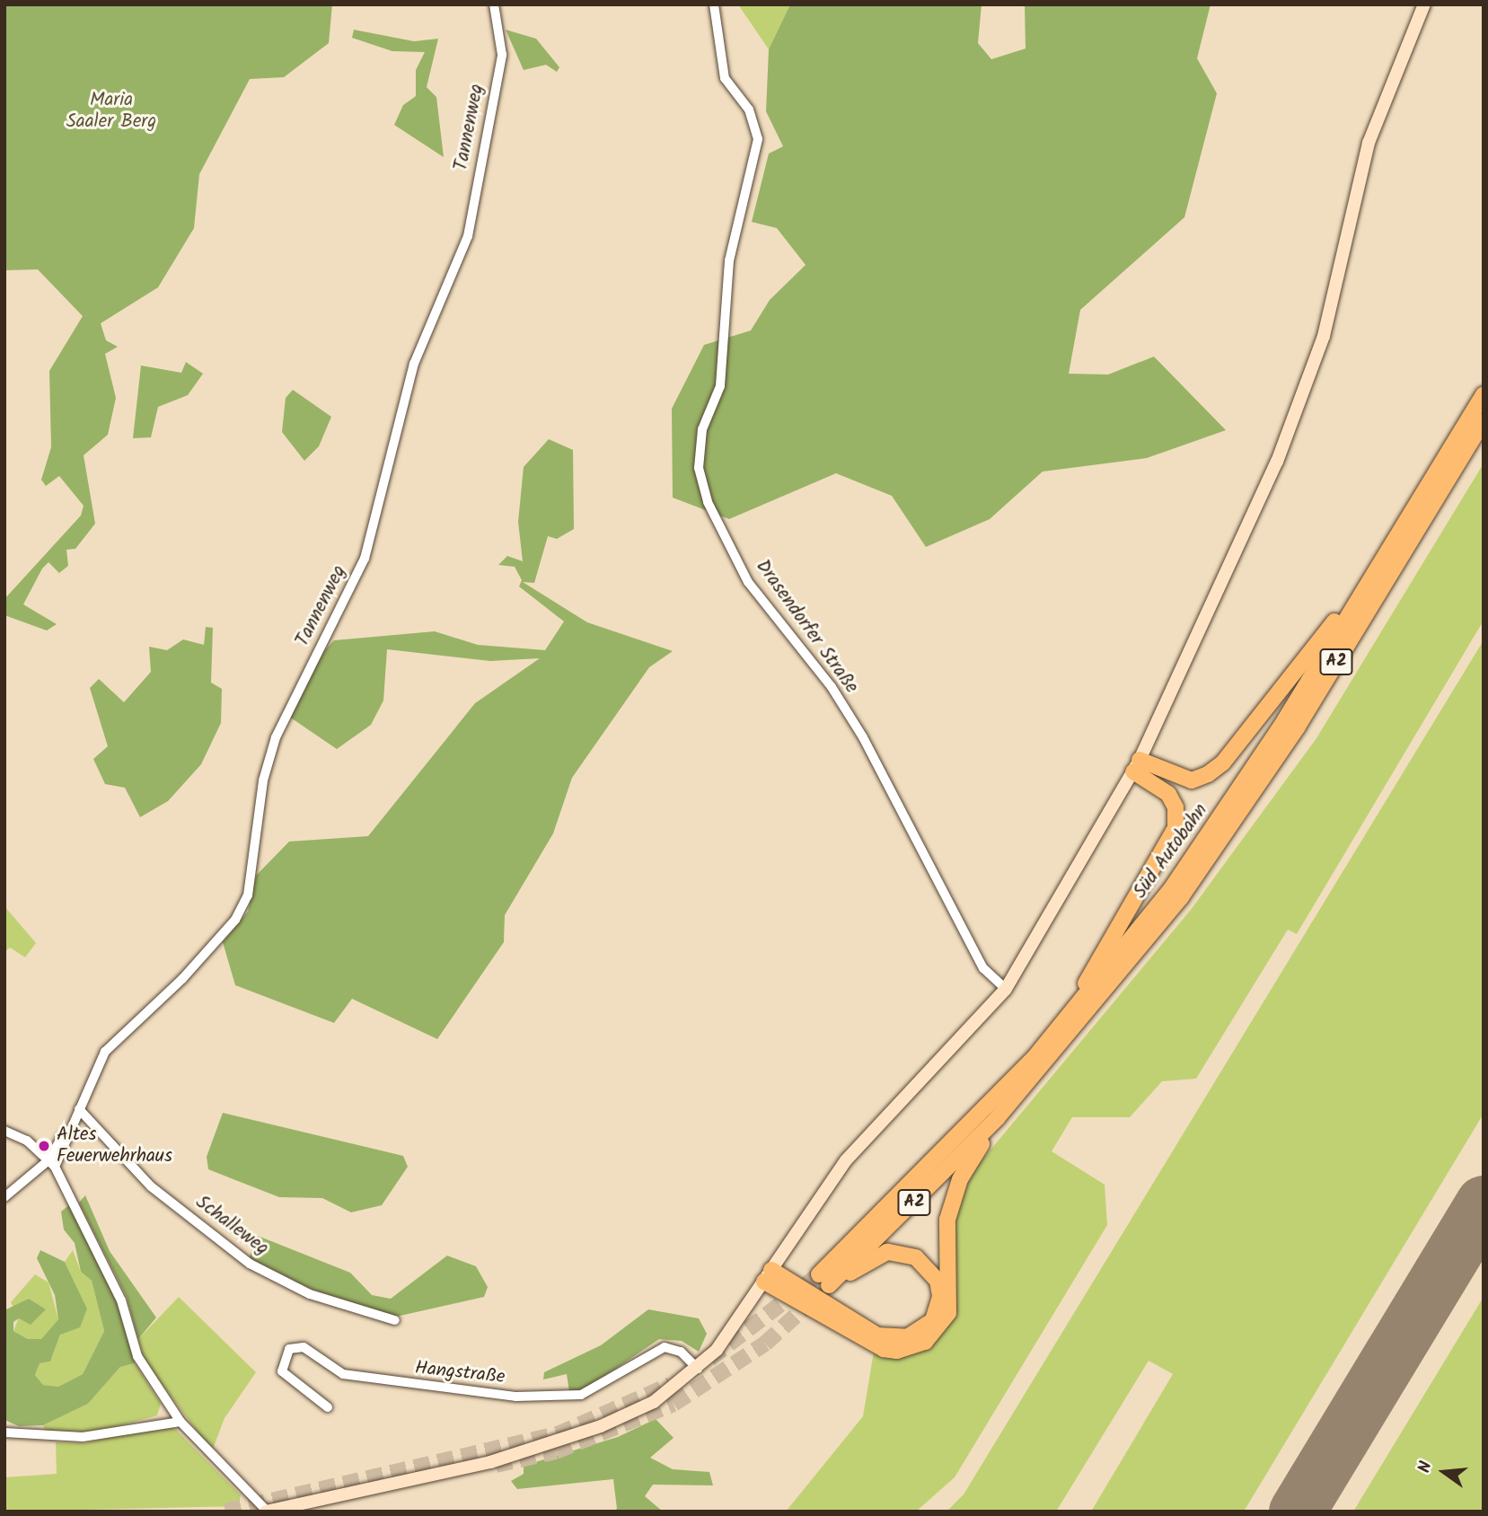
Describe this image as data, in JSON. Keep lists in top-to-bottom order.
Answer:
{
  "streets": {
    "highway": ["A2", "Süd Autobahn"],
    "street": [
      "Tannenweg",
      "Drasendorfer Straße",
      "Schalleweg",
      "Hangstraße"
    ]
  },
  "crossings": [
    ["Tannenweg", "Schalleweg"]
  ],
  "parks": ["Maria Saaler Berg"],
  "places": ["Altes Feuerwehrhaus"],
  "north": "left"
}
